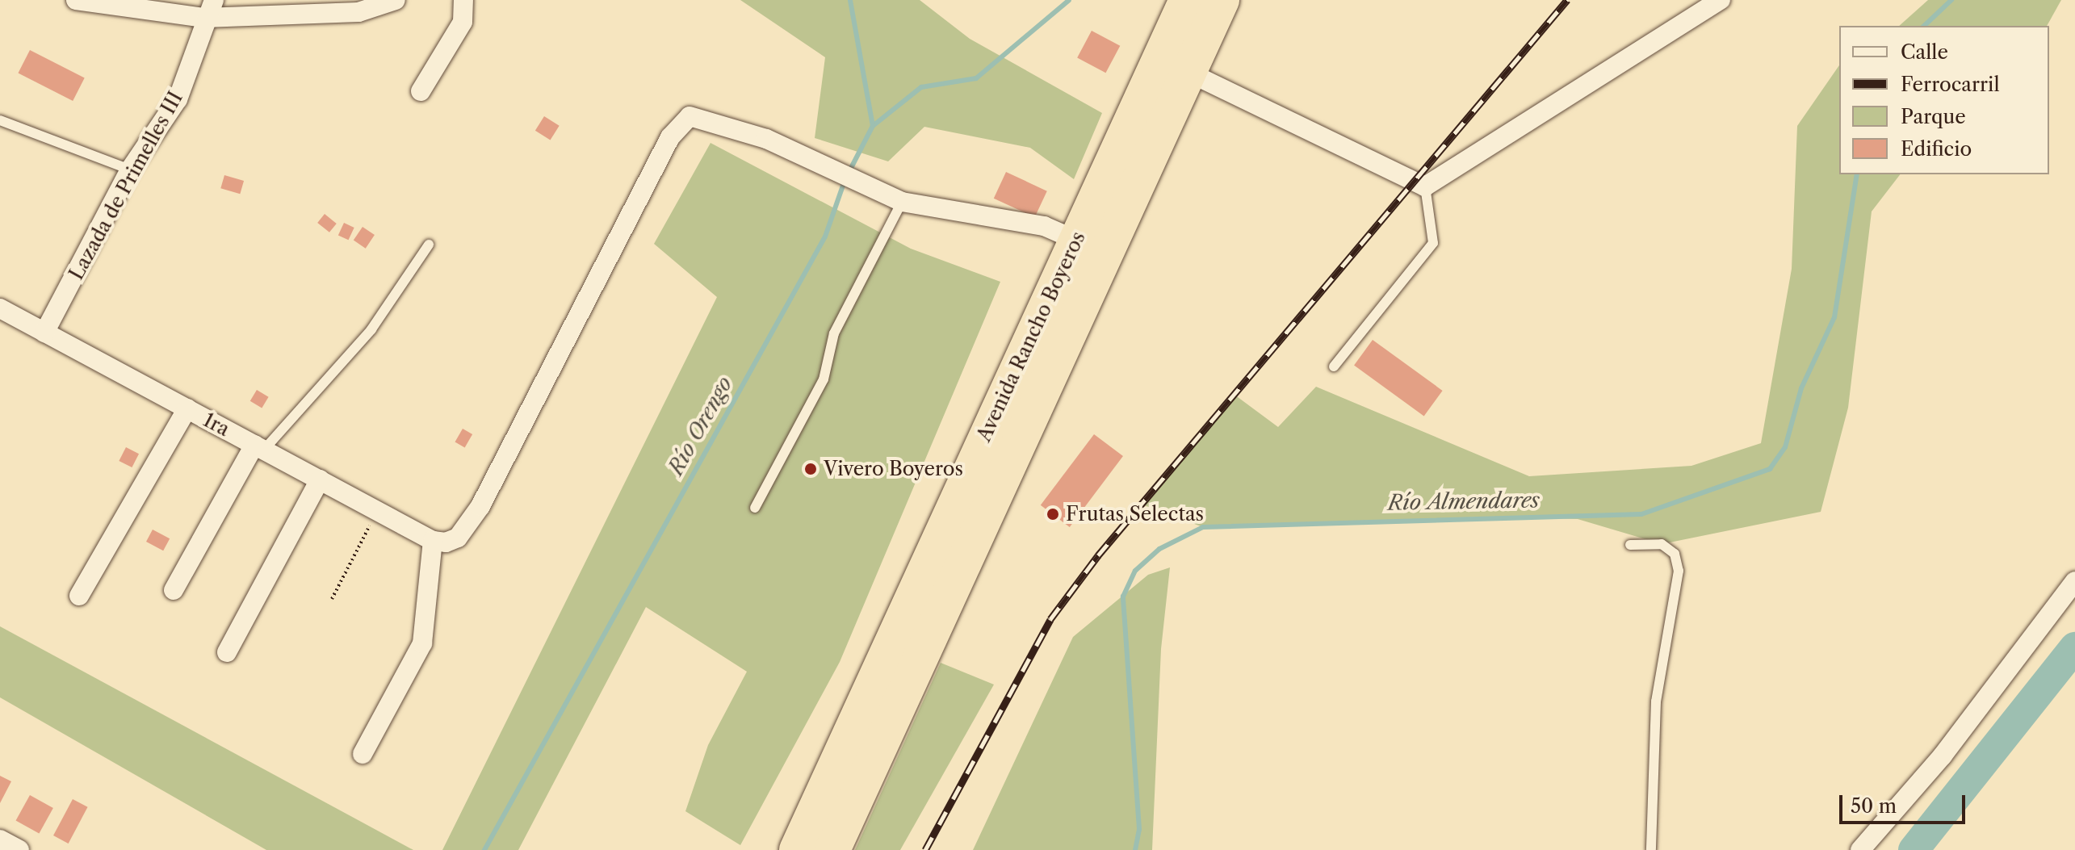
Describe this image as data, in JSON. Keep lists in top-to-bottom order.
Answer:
{
  "streets": {
    "highway": ["Avenida Rancho Boyeros"],
    "street": ["Lazada de Primelles III", "1ra"]
  },
  "crossings": [
    ["Lazada de Primelles III", "1ra"]
  ],
  "water": ["Río Orengo", "Río Almendares"],
  "places": ["Vivero Boyeros", "Frutas Selectas"],
  "legend": [
    "Calle",
    "Ferrocarril",
    "Parque",
    "Edificio"
  ],
  "scale_bar": "50 m"
}
